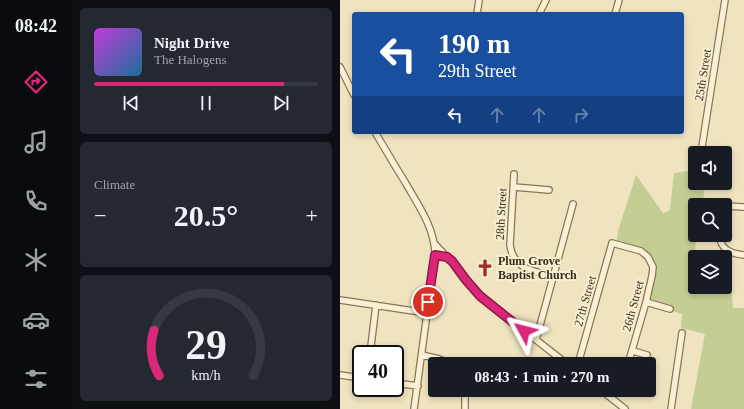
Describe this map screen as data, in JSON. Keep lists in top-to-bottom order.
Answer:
{
  "streets": {
    "street": [
      "25th Street",
      "28th Street",
      "27th Street",
      "26th Street"
    ]
  },
  "crossings": [
    ["27th Street", "26th Street"]
  ],
  "places": {
    "church": ["Plum Grove Baptist Church"]
  },
  "page": {
    "tabs": "08:42",
    "turn": ["190 m", "29th Street"],
    "song": ["Night Drive", "The Halogens"],
    "tile": "Climate",
    "heat": ["−", "20.5°", "+"],
    "limit": "40",
    "trip": "08:43 · 1 min · 270 m",
    "gauge": ["29", "km/h"]
  }
}
